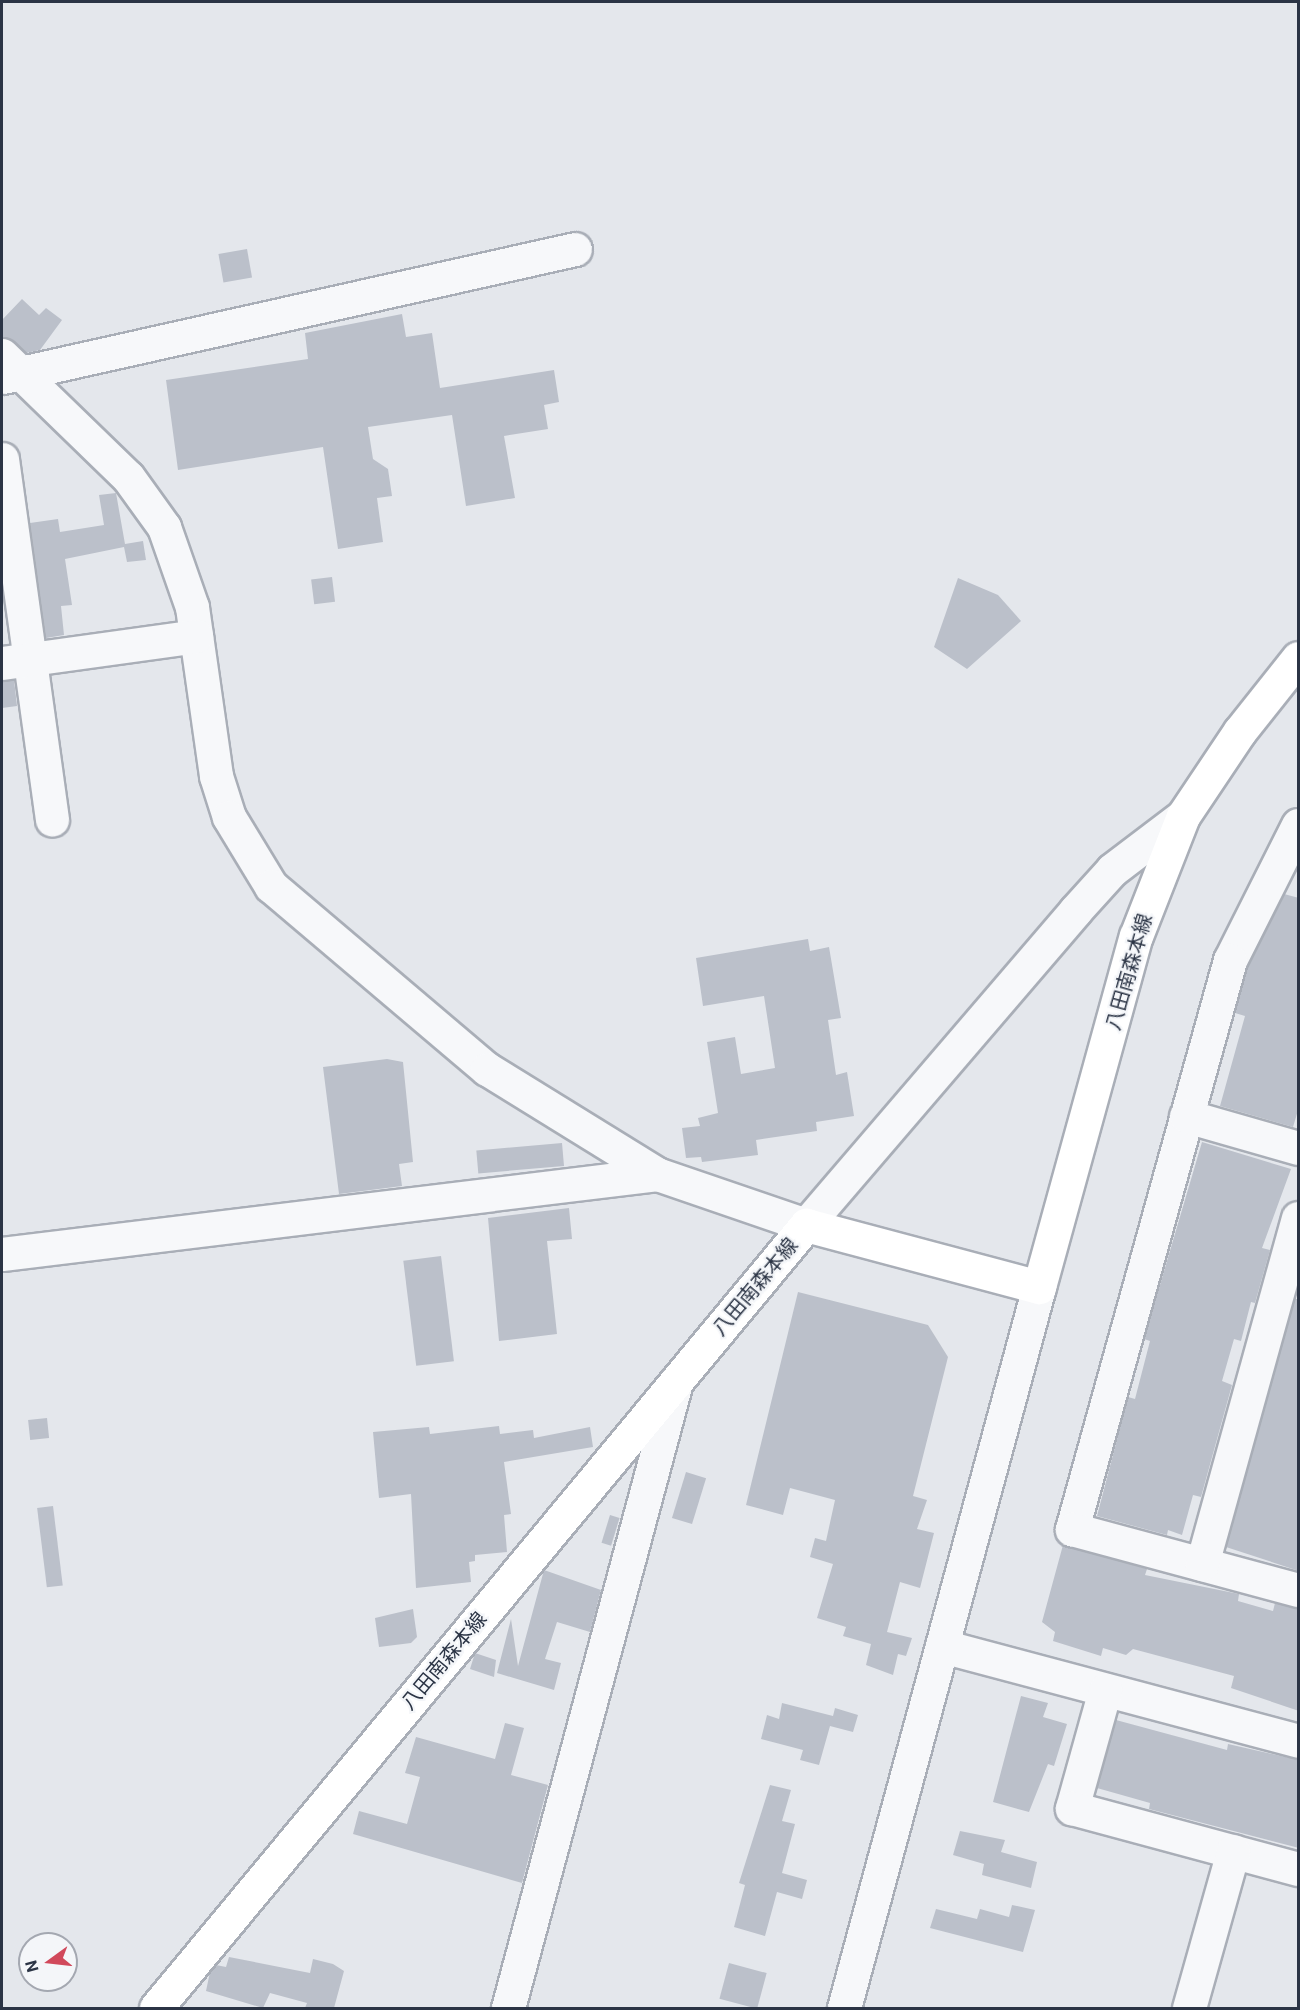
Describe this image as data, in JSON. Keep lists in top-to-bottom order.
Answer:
{
  "streets": {
    "main road": ["八田南森本線"]
  },
  "north": "left"
}
